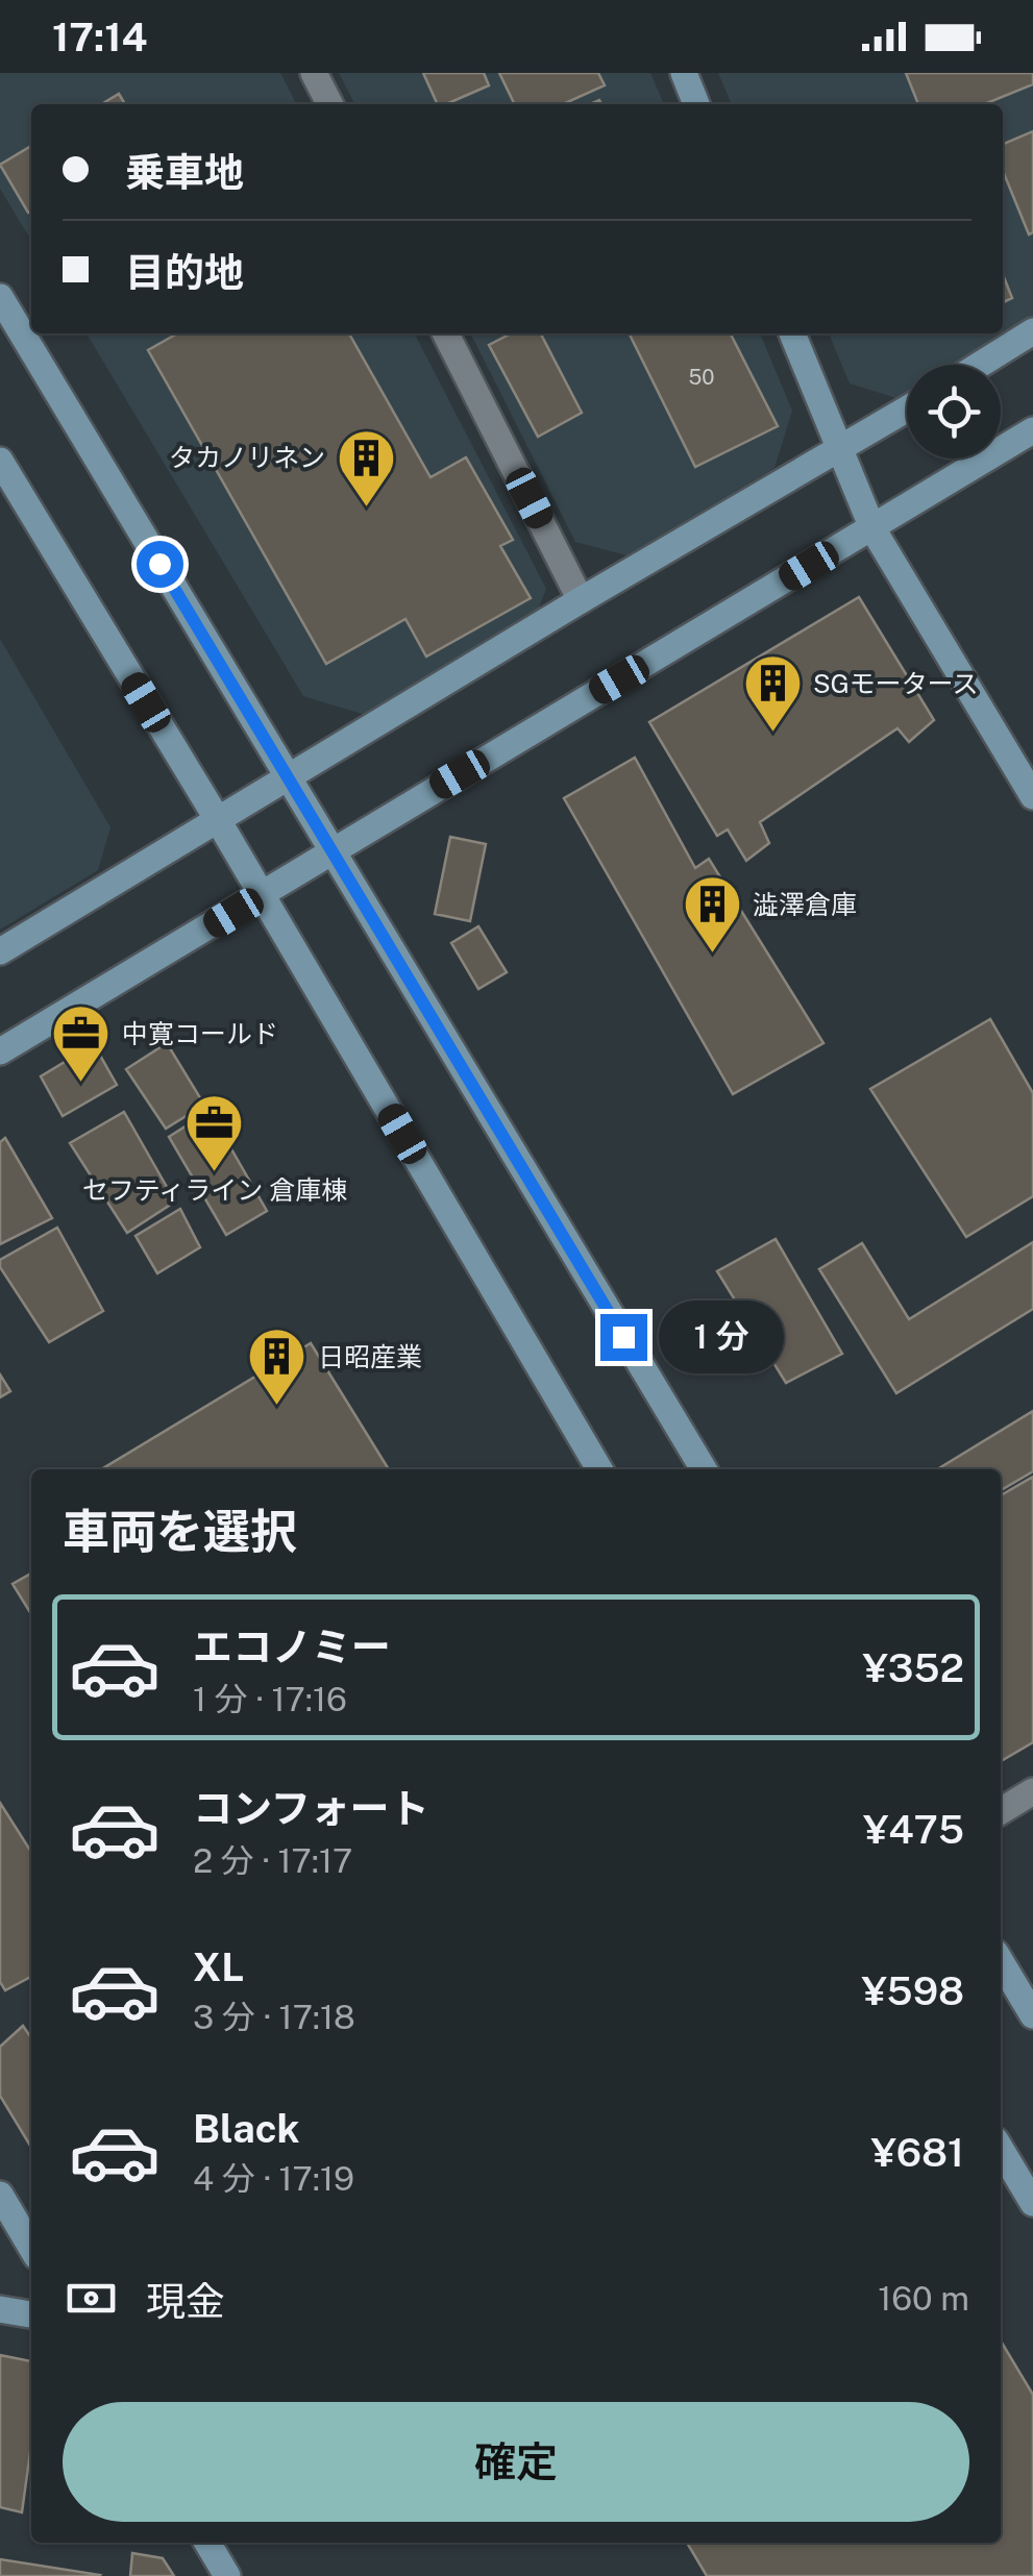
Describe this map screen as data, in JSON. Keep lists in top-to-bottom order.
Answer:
{
  "places": {
    "building": [
      "タカノリネン",
      "SGモータース",
      "澁澤倉庫",
      "日昭産業"
    ],
    "office": ["中寛コールド", "セフティライン 倉庫棟"]
  },
  "house_numbers": ["50"],
  "page": {
    "status": "17:14",
    "banner": ["乗車地", "目的地"],
    "bubble": "1 分",
    "heading": "車両を選択",
    "list": [
      {
        "name": "エコノミー",
        "note": "1 分 · 17:16",
        "value": "¥352"
      },
      {
        "name": "コンフォート",
        "note": "2 分 · 17:17",
        "value": "¥475"
      },
      {
        "name": "XL",
        "note": "3 分 · 17:18",
        "value": "¥598"
      },
      {
        "name": "Black",
        "note": "4 分 · 17:19",
        "value": "¥681"
      }
    ],
    "pay": ["現金", "160 m"],
    "buttons": "確定"
  }
}
